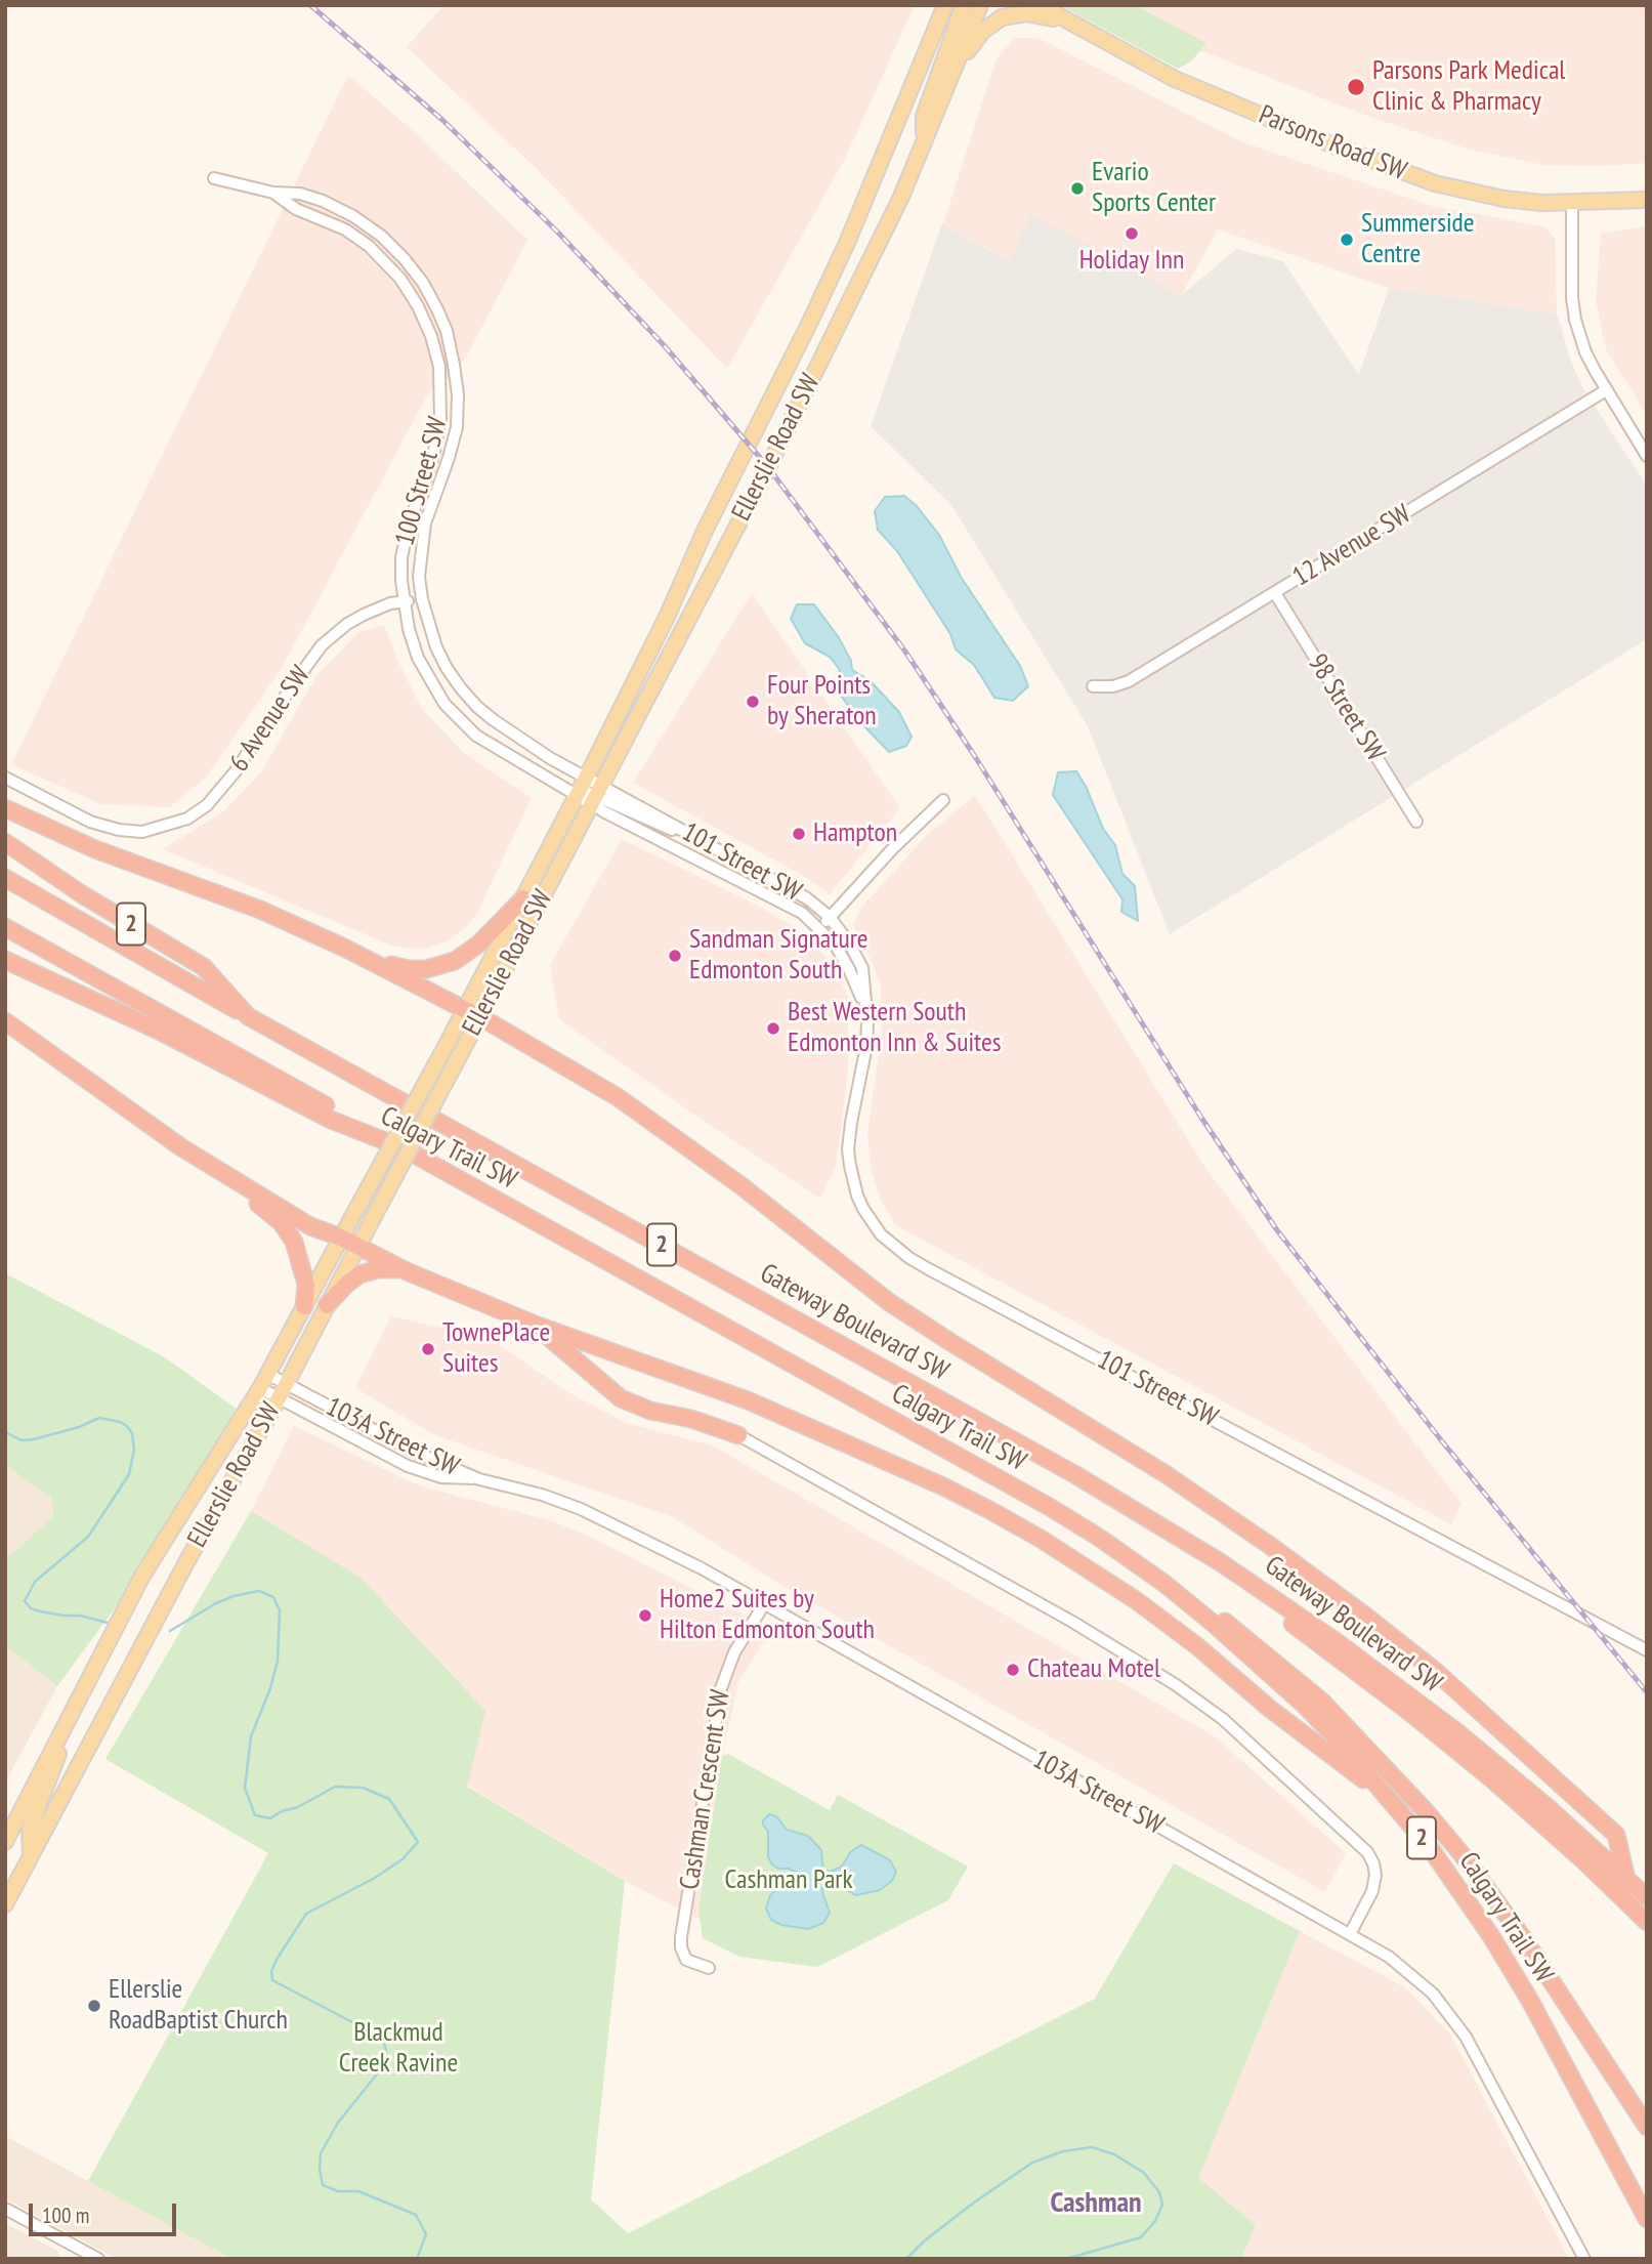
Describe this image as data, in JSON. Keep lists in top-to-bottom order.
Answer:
{
  "streets": {
    "highway": ["2", "Calgary Trail SW", "Gateway Boulevard SW"],
    "main road": ["Parsons Road SW", "Ellerslie Road SW"],
    "street": [
      "100 Street SW",
      "12 Avenue SW",
      "98 Street SW",
      "6 Avenue SW",
      "101 Street SW",
      "103A Street SW",
      "Cashman Crescent SW"
    ]
  },
  "crossings": [
    ["Ellerslie Road SW", "100 Street SW"],
    ["Ellerslie Road SW", "101 Street SW"],
    ["Ellerslie Road SW", "103A Street SW"],
    ["100 Street SW", "6 Avenue SW"],
    ["100 Street SW", "101 Street SW"],
    ["12 Avenue SW", "98 Street SW"],
    ["103A Street SW", "Cashman Crescent SW"]
  ],
  "districts": ["Cashman"],
  "parks": ["Cashman Park", "Blackmud Creek Ravine"],
  "places": [
    "Parsons Park Medical Clinic & Pharmacy",
    "Evario Sports Center",
    "Holiday Inn",
    "Summerside Centre",
    "Four Points by Sheraton",
    "Hampton",
    "Sandman Signature Edmonton South",
    "Best Western South Edmonton Inn & Suites",
    "TownePlace Suites",
    "Home2 Suites by Hilton Edmonton South",
    "Chateau Motel",
    "Ellerslie RoadBaptist Church"
  ],
  "scale_bar": "100 m"
}
